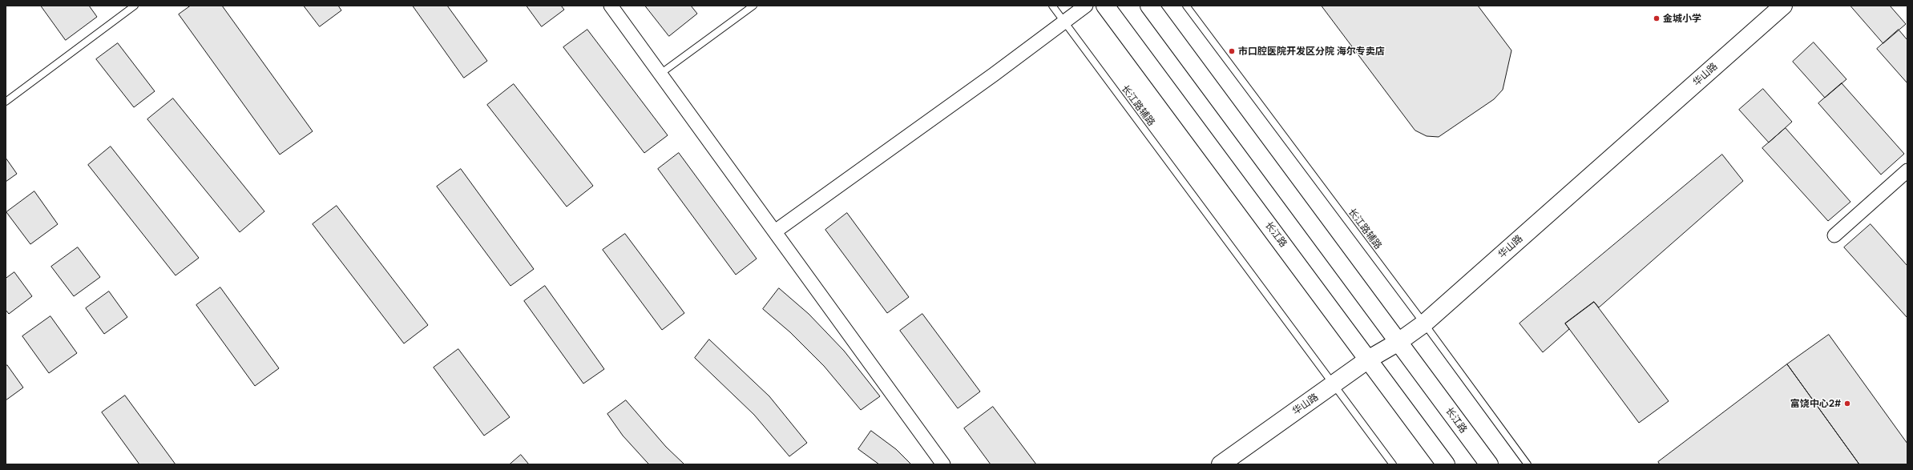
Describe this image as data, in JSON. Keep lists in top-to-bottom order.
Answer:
{
  "streets": {
    "main road": ["华山路", "长江路"],
    "lane": ["长江路辅路"]
  },
  "crossings": [
    ["华山路", "长江路辅路"],
    ["华山路", "长江路"]
  ],
  "places": ["金城小学", "市口腔医院开发区分院 海尔专卖店", "富饶中心2#"]
}
